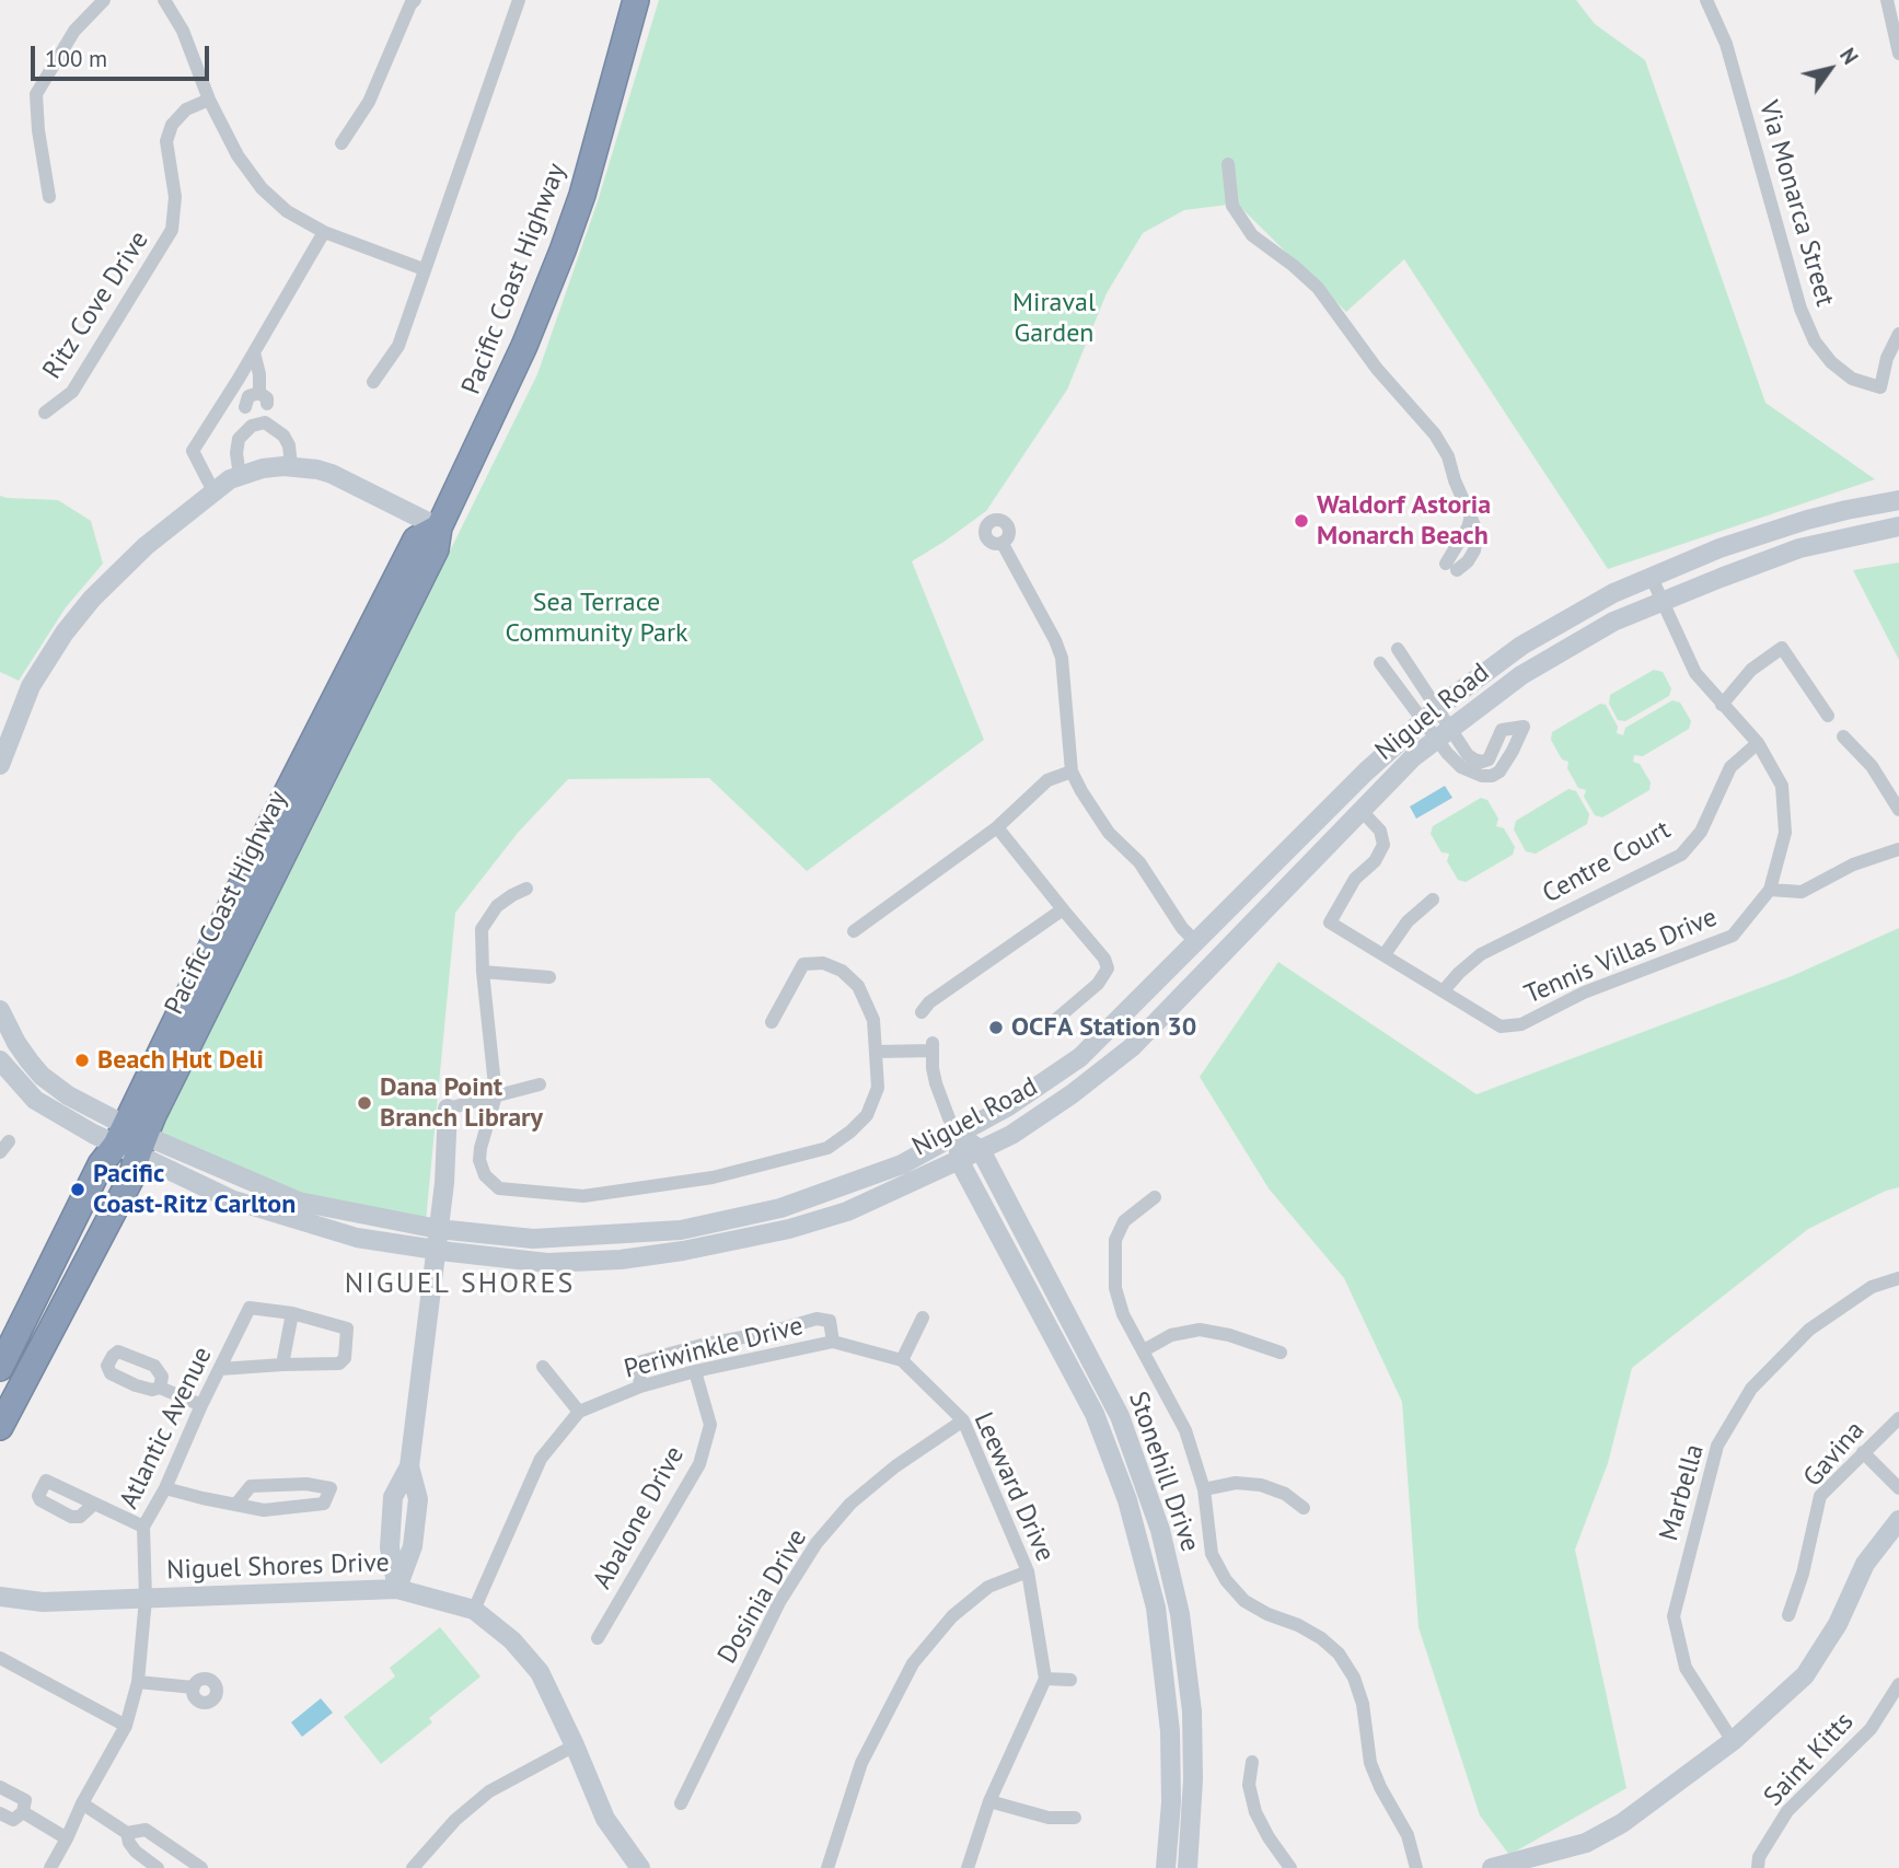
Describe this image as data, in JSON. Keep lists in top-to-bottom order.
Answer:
{
  "streets": {
    "highway": ["Pacific Coast Highway"],
    "main road": ["Niguel Road", "Stonehill Drive", "Niguel Shores Drive"],
    "street": [
      "Via Monarca Street",
      "Ritz Cove Drive",
      "Centre Court",
      "Tennis Villas Drive",
      "Periwinkle Drive",
      "Atlantic Avenue",
      "Gavina",
      "Leeward Drive",
      "Marbella",
      "Abalone Drive",
      "Dosinia Drive",
      "Saint Kitts"
    ]
  },
  "crossings": [
    ["Pacific Coast Highway", "Niguel Road"],
    ["Niguel Road", "Tennis Villas Drive"],
    ["Niguel Road", "Stonehill Drive"],
    ["Centre Court", "Tennis Villas Drive"],
    ["Periwinkle Drive", "Leeward Drive"],
    ["Periwinkle Drive", "Abalone Drive"],
    ["Periwinkle Drive", "Niguel Shores Drive"],
    ["Atlantic Avenue", "Niguel Shores Drive"],
    ["Leeward Drive", "Dosinia Drive"]
  ],
  "districts": ["NIGUEL SHORES"],
  "parks": ["Miraval Garden", "Sea Terrace Community Park"],
  "places": [
    "Waldorf Astoria Monarch Beach",
    "OCFA Station 30",
    "Beach Hut Deli",
    "Dana Point Branch Library",
    "Pacific Coast-Ritz Carlton"
  ],
  "scale_bar": "100 m",
  "north": "top right"
}
